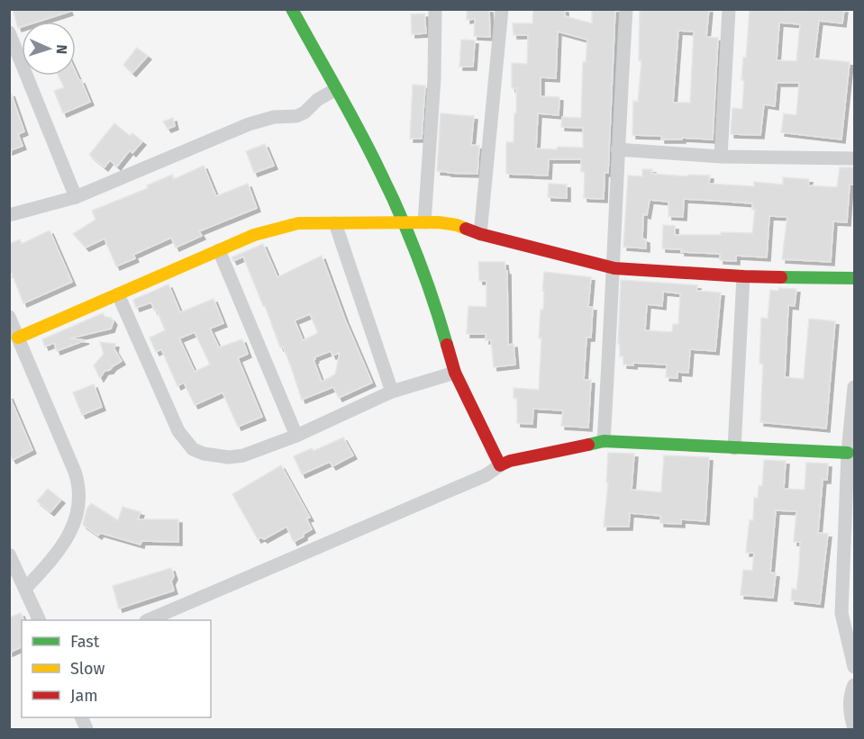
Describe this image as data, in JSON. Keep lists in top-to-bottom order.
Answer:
{
  "legend": ["Fast", "Slow", "Jam"],
  "north": "right"
}
